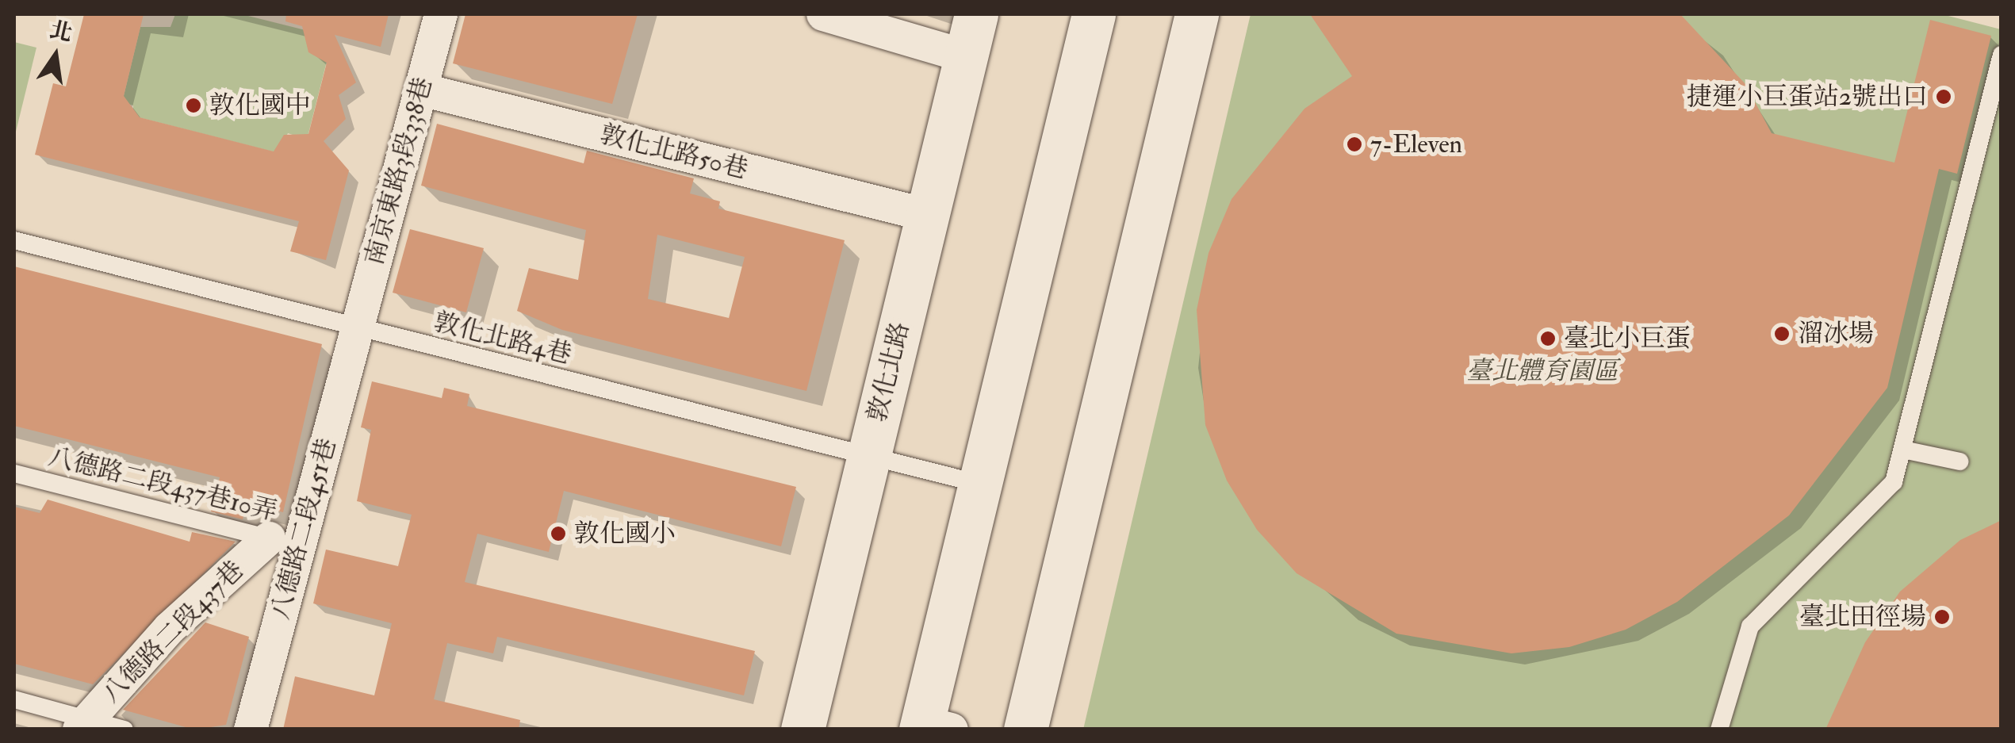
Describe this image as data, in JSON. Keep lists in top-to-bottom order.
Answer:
{
  "streets": {
    "main road": ["敦化北路"],
    "street": [
      "敦化北路50巷",
      "南京東路3段338巷",
      "八德路二段451巷",
      "八德路二段437巷"
    ],
    "lane": ["敦化北路4巷", "八德路二段437巷10弄"]
  },
  "crossings": [
    ["敦化北路50巷", "南京東路3段338巷"],
    ["敦化北路50巷", "敦化北路"],
    ["南京東路3段338巷", "敦化北路4巷"],
    ["南京東路3段338巷", "八德路二段451巷"],
    ["敦化北路4巷", "敦化北路"],
    ["敦化北路4巷", "八德路二段451巷"],
    ["八德路二段437巷10弄", "八德路二段451巷"],
    ["八德路二段437巷10弄", "八德路二段437巷"],
    ["八德路二段451巷", "八德路二段437巷"]
  ],
  "parks": ["臺北體育園區"],
  "places": [
    "捷運小巨蛋站2號出口",
    "敦化國中",
    "7-Eleven",
    "溜冰場",
    "臺北小巨蛋",
    "敦化國小",
    "臺北田徑場"
  ],
  "north": "top"
}
